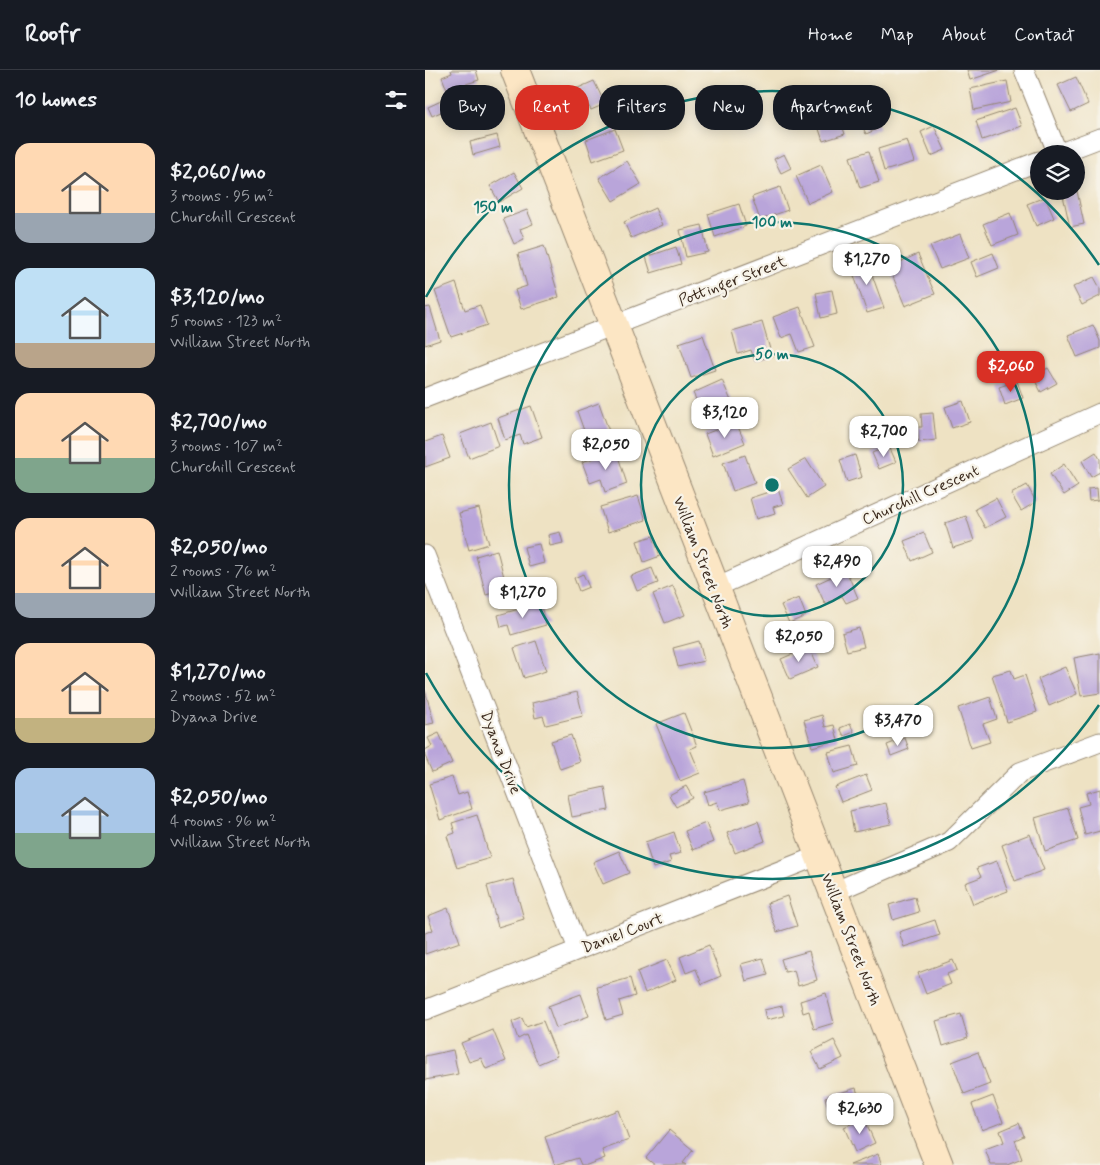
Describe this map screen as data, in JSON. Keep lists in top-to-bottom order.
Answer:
{
  "streets": {
    "street": [
      "Pottinger Street",
      "Churchill Crescent",
      "William Street North",
      "Dyana Drive",
      "Daniel Court"
    ]
  },
  "crossings": [
    ["Pottinger Street", "William Street North"],
    ["Churchill Crescent", "William Street North"],
    ["William Street North", "Daniel Court"],
    ["Dyana Drive", "Daniel Court"]
  ],
  "page": {
    "header": "Roofr",
    "nav": [
      "Home",
      "Map",
      "About",
      "Contact"
    ],
    "heading": "10 homes",
    "chip": [
      "Buy",
      "Rent",
      "Filters",
      "New",
      "Apartment"
    ],
    "list": [
      {
        "name": "$2,060/mo",
        "note": "3 rooms · 95 m² · Churchill Crescent"
      },
      {
        "name": "$3,120/mo",
        "note": "5 rooms · 123 m² · William Street North"
      },
      {
        "name": "$2,700/mo",
        "note": "3 rooms · 107 m² · Churchill Crescent"
      },
      {
        "name": "$2,050/mo",
        "note": "2 rooms · 76 m² · William Street North"
      },
      {
        "name": "$1,270/mo",
        "note": "2 rooms · 52 m² · Dyana Drive"
      },
      {
        "name": "$2,050/mo",
        "note": "4 rooms · 96 m² · William Street North"
      }
    ],
    "price": [
      "$1,270",
      "$2,060",
      "$3,120",
      "$2,700",
      "$2,050",
      "$2,490",
      "$1,270",
      "$2,050",
      "$3,470",
      "$2,630"
    ]
  },
  "rings": ["150 m", "100 m", "50 m"]
}
